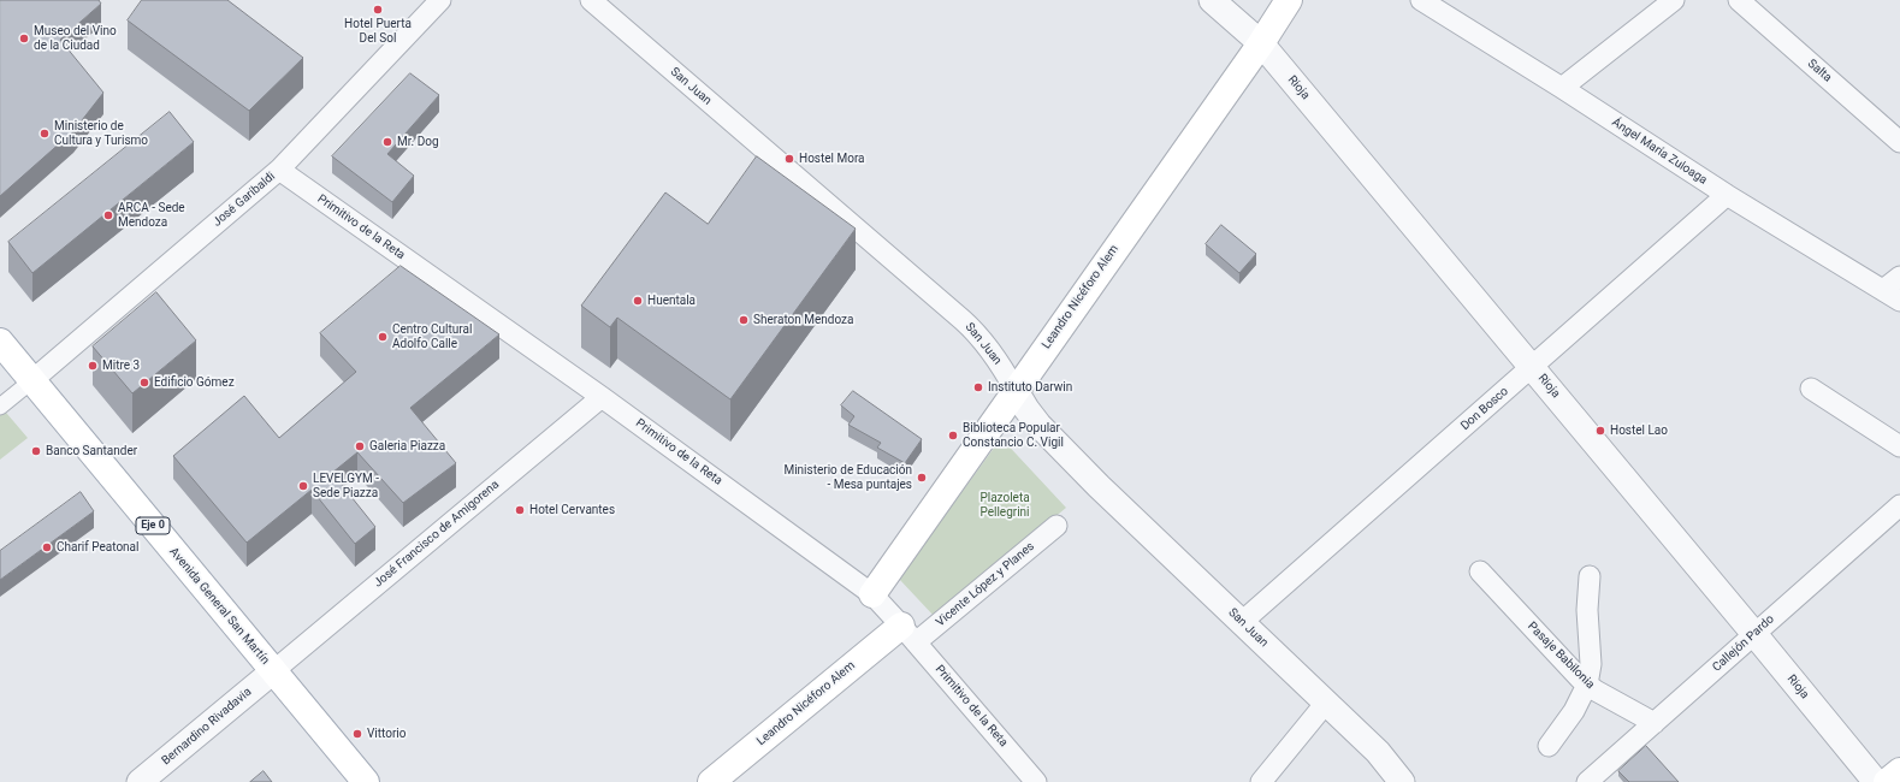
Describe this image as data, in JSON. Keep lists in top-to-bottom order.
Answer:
{
  "streets": {
    "main road": ["Leandro Nicéforo Alem", "Eje 0", "Avenida General San Martín"],
    "street": [
      "Salta",
      "San Juan",
      "Rioja",
      "Ángel María Zuloaga",
      "José Garibaldi",
      "Primitivo de la Reta",
      "Don Bosco",
      "José Francisco de Amigorena",
      "Vicente López y Planes",
      "Callejón Pardo",
      "Pasaje Babilonia",
      "Bernardino Rivadavia"
    ]
  },
  "crossings": [
    ["San Juan", "Leandro Nicéforo Alem"],
    ["San Juan", "Don Bosco"],
    ["Rioja", "Leandro Nicéforo Alem"],
    ["Rioja", "Don Bosco"],
    ["Rioja", "Callejón Pardo"],
    ["Ángel María Zuloaga", "Don Bosco"],
    ["José Garibaldi", "Primitivo de la Reta"],
    ["José Garibaldi", "Avenida General San Martín"],
    ["Primitivo de la Reta", "Leandro Nicéforo Alem"],
    ["Primitivo de la Reta", "José Francisco de Amigorena"],
    ["Primitivo de la Reta", "Vicente López y Planes"],
    ["Leandro Nicéforo Alem", "Vicente López y Planes"],
    ["José Francisco de Amigorena", "Avenida General San Martín"],
    ["José Francisco de Amigorena", "Bernardino Rivadavia"],
    ["Avenida General San Martín", "Bernardino Rivadavia"],
    ["Callejón Pardo", "Pasaje Babilonia"]
  ],
  "parks": ["Plazoleta Pellegrini"],
  "places": [
    "Hotel Puerta Del Sol",
    "Museo del Vino de la Ciudad",
    "Ministerio de Cultura y Turismo",
    "Mr. Dog",
    "Hostel Mora",
    "ARCA - Sede Mendoza",
    "Huentala",
    "Sheraton Mendoza",
    "Centro Cultural Adolfo Calle",
    "Mitre 3",
    "Edificio Gómez",
    "Instituto Darwin",
    "Hostel Lao",
    "Biblioteca Popular Constancio C. Vigil",
    "Galeria Piazza",
    "Banco Santander",
    "Ministerio de Educación - Mesa puntajes",
    "LEVELGYM - Sede Piazza",
    "Hotel Cervantes",
    "Charif Peatonal",
    "Vittorio"
  ]
}
